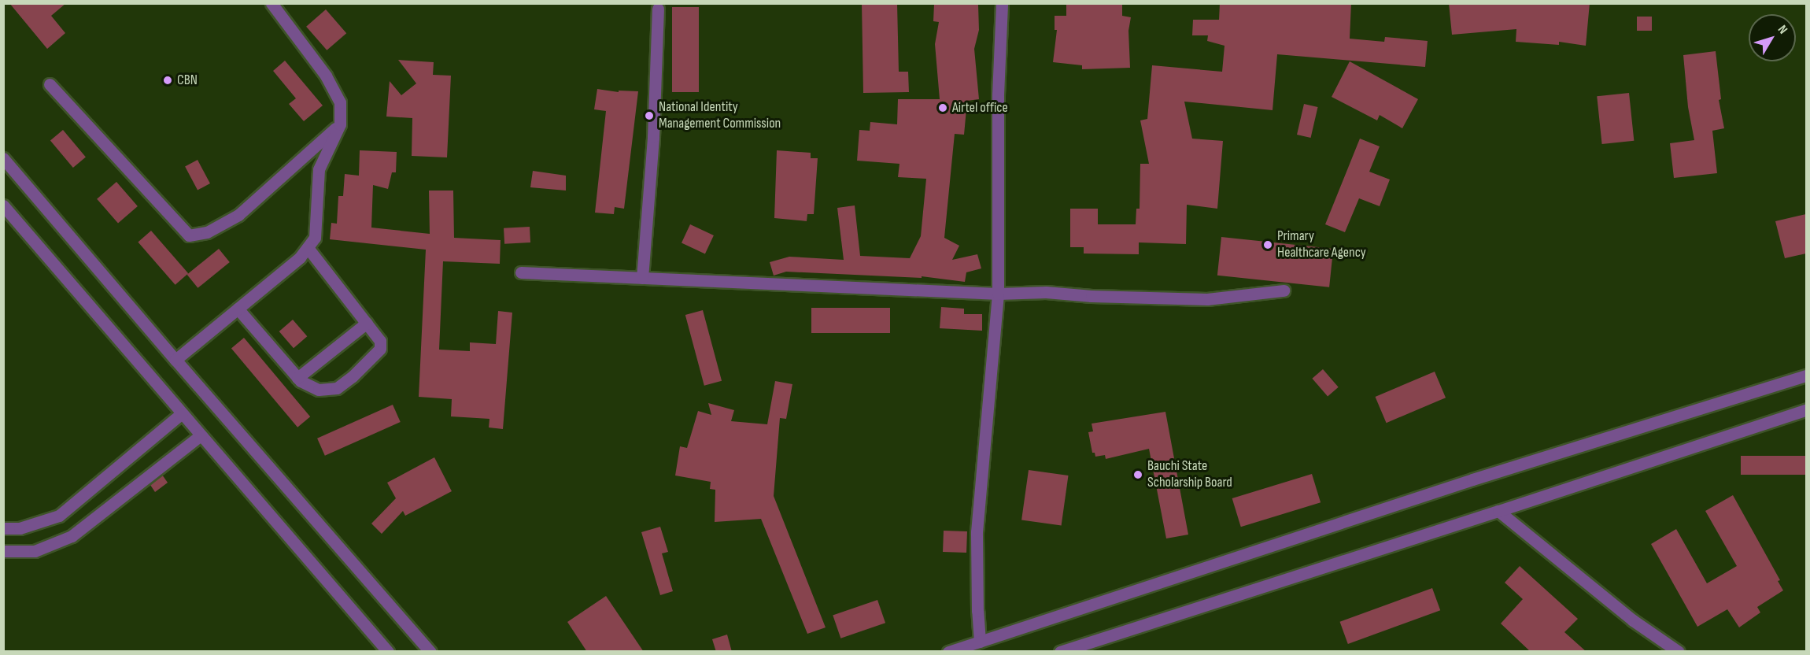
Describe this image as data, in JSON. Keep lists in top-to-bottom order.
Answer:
{
  "places": [
    "CBN",
    "Airtel office",
    "National Identity Management Commission",
    "Primary Healthcare Agency",
    "Bauchi State Scholarship Board"
  ],
  "north": "top right"
}
